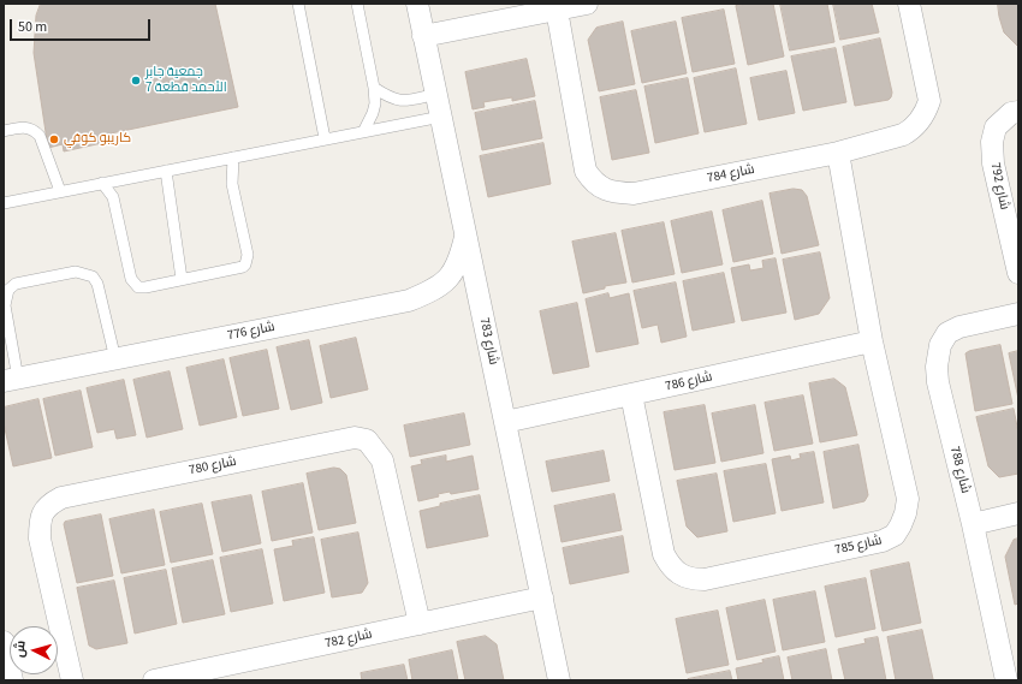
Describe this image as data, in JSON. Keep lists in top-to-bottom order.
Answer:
{
  "streets": {
    "street": [
      "شارع 784",
      "شارع 792",
      "شارع 776",
      "شارع 783",
      "شارع 786",
      "شارع 780",
      "شارع 788",
      "شارع 785",
      "شارع 782"
    ]
  },
  "crossings": [
    ["شارع 784", "شارع 785"],
    ["شارع 776", "شارع 783"],
    ["شارع 783", "شارع 786"],
    ["شارع 783", "شارع 782"],
    ["شارع 786", "شارع 785"],
    ["شارع 780", "شارع 782"]
  ],
  "places": ["جمعية جابر الأحمد قطعة 7", "كاريبو كوفي"],
  "scale_bar": "50 m",
  "north": "left"
}
